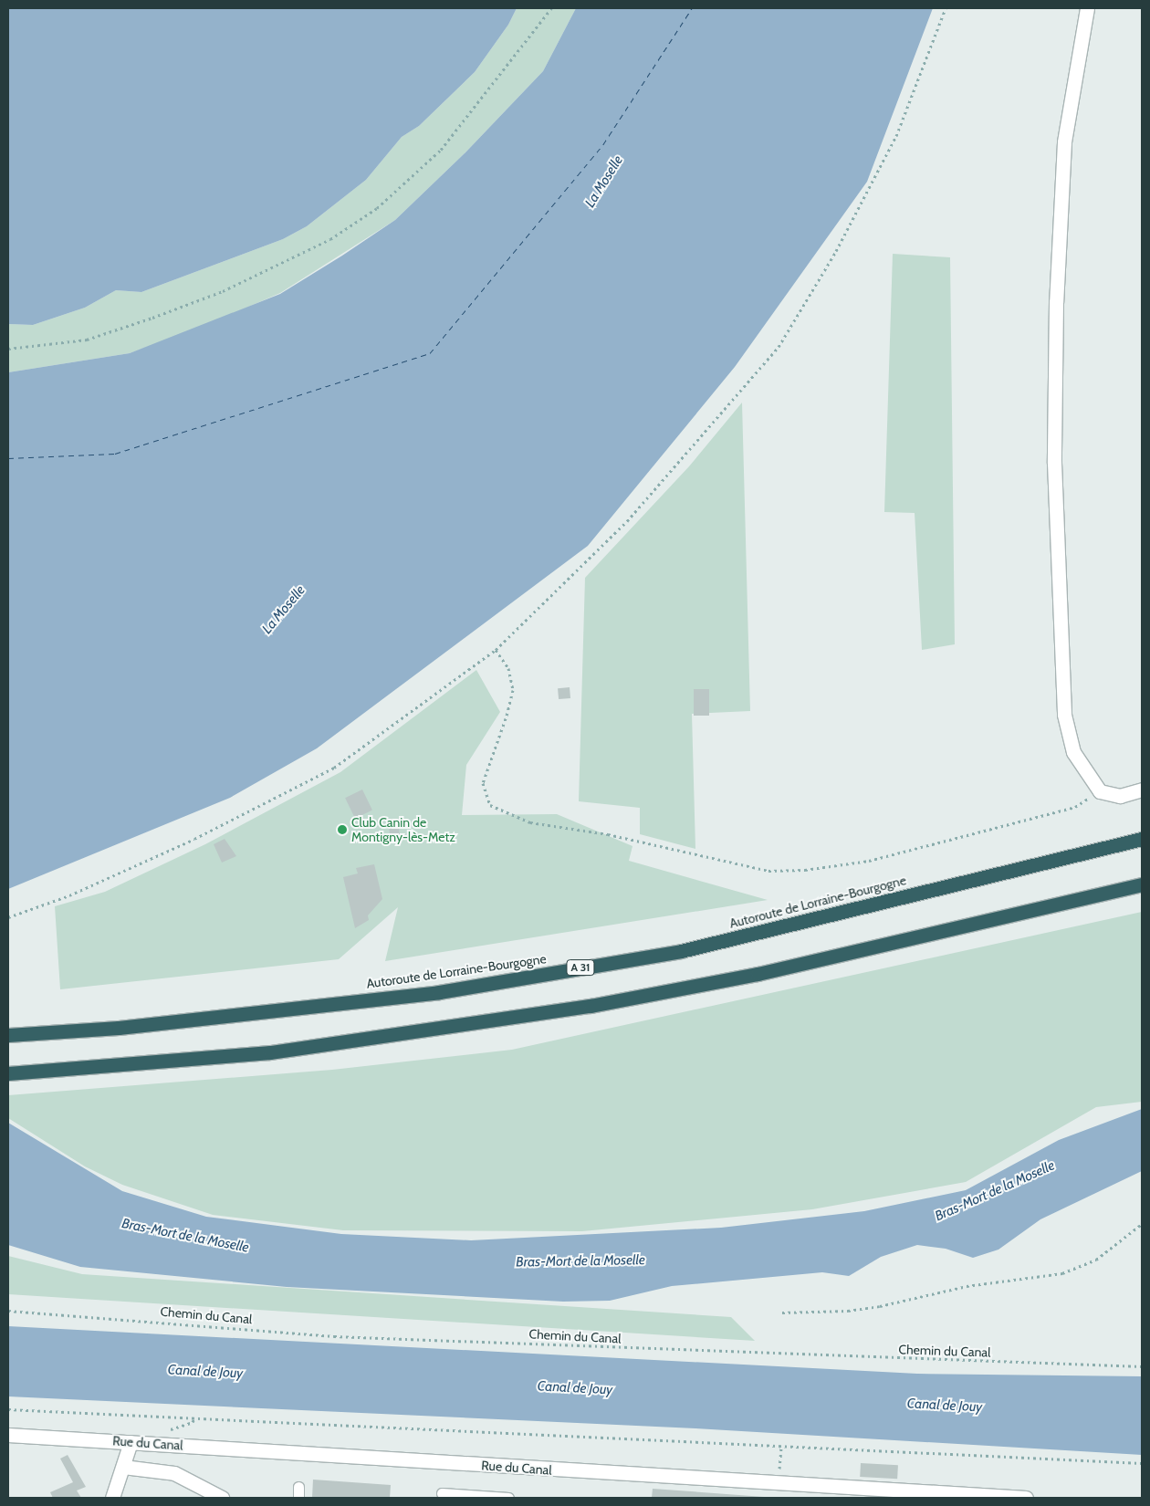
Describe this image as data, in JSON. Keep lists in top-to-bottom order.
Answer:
{
  "streets": {
    "highway": ["Autoroute de Lorraine-Bourgogne", "A 31"],
    "street": ["Rue du Canal"],
    "path": ["Chemin du Canal"]
  },
  "water": ["La Moselle", "Bras-Mort de la Moselle", "Canal de Jouy"],
  "places": ["Club Canin de Montigny-lès-Metz"]
}
